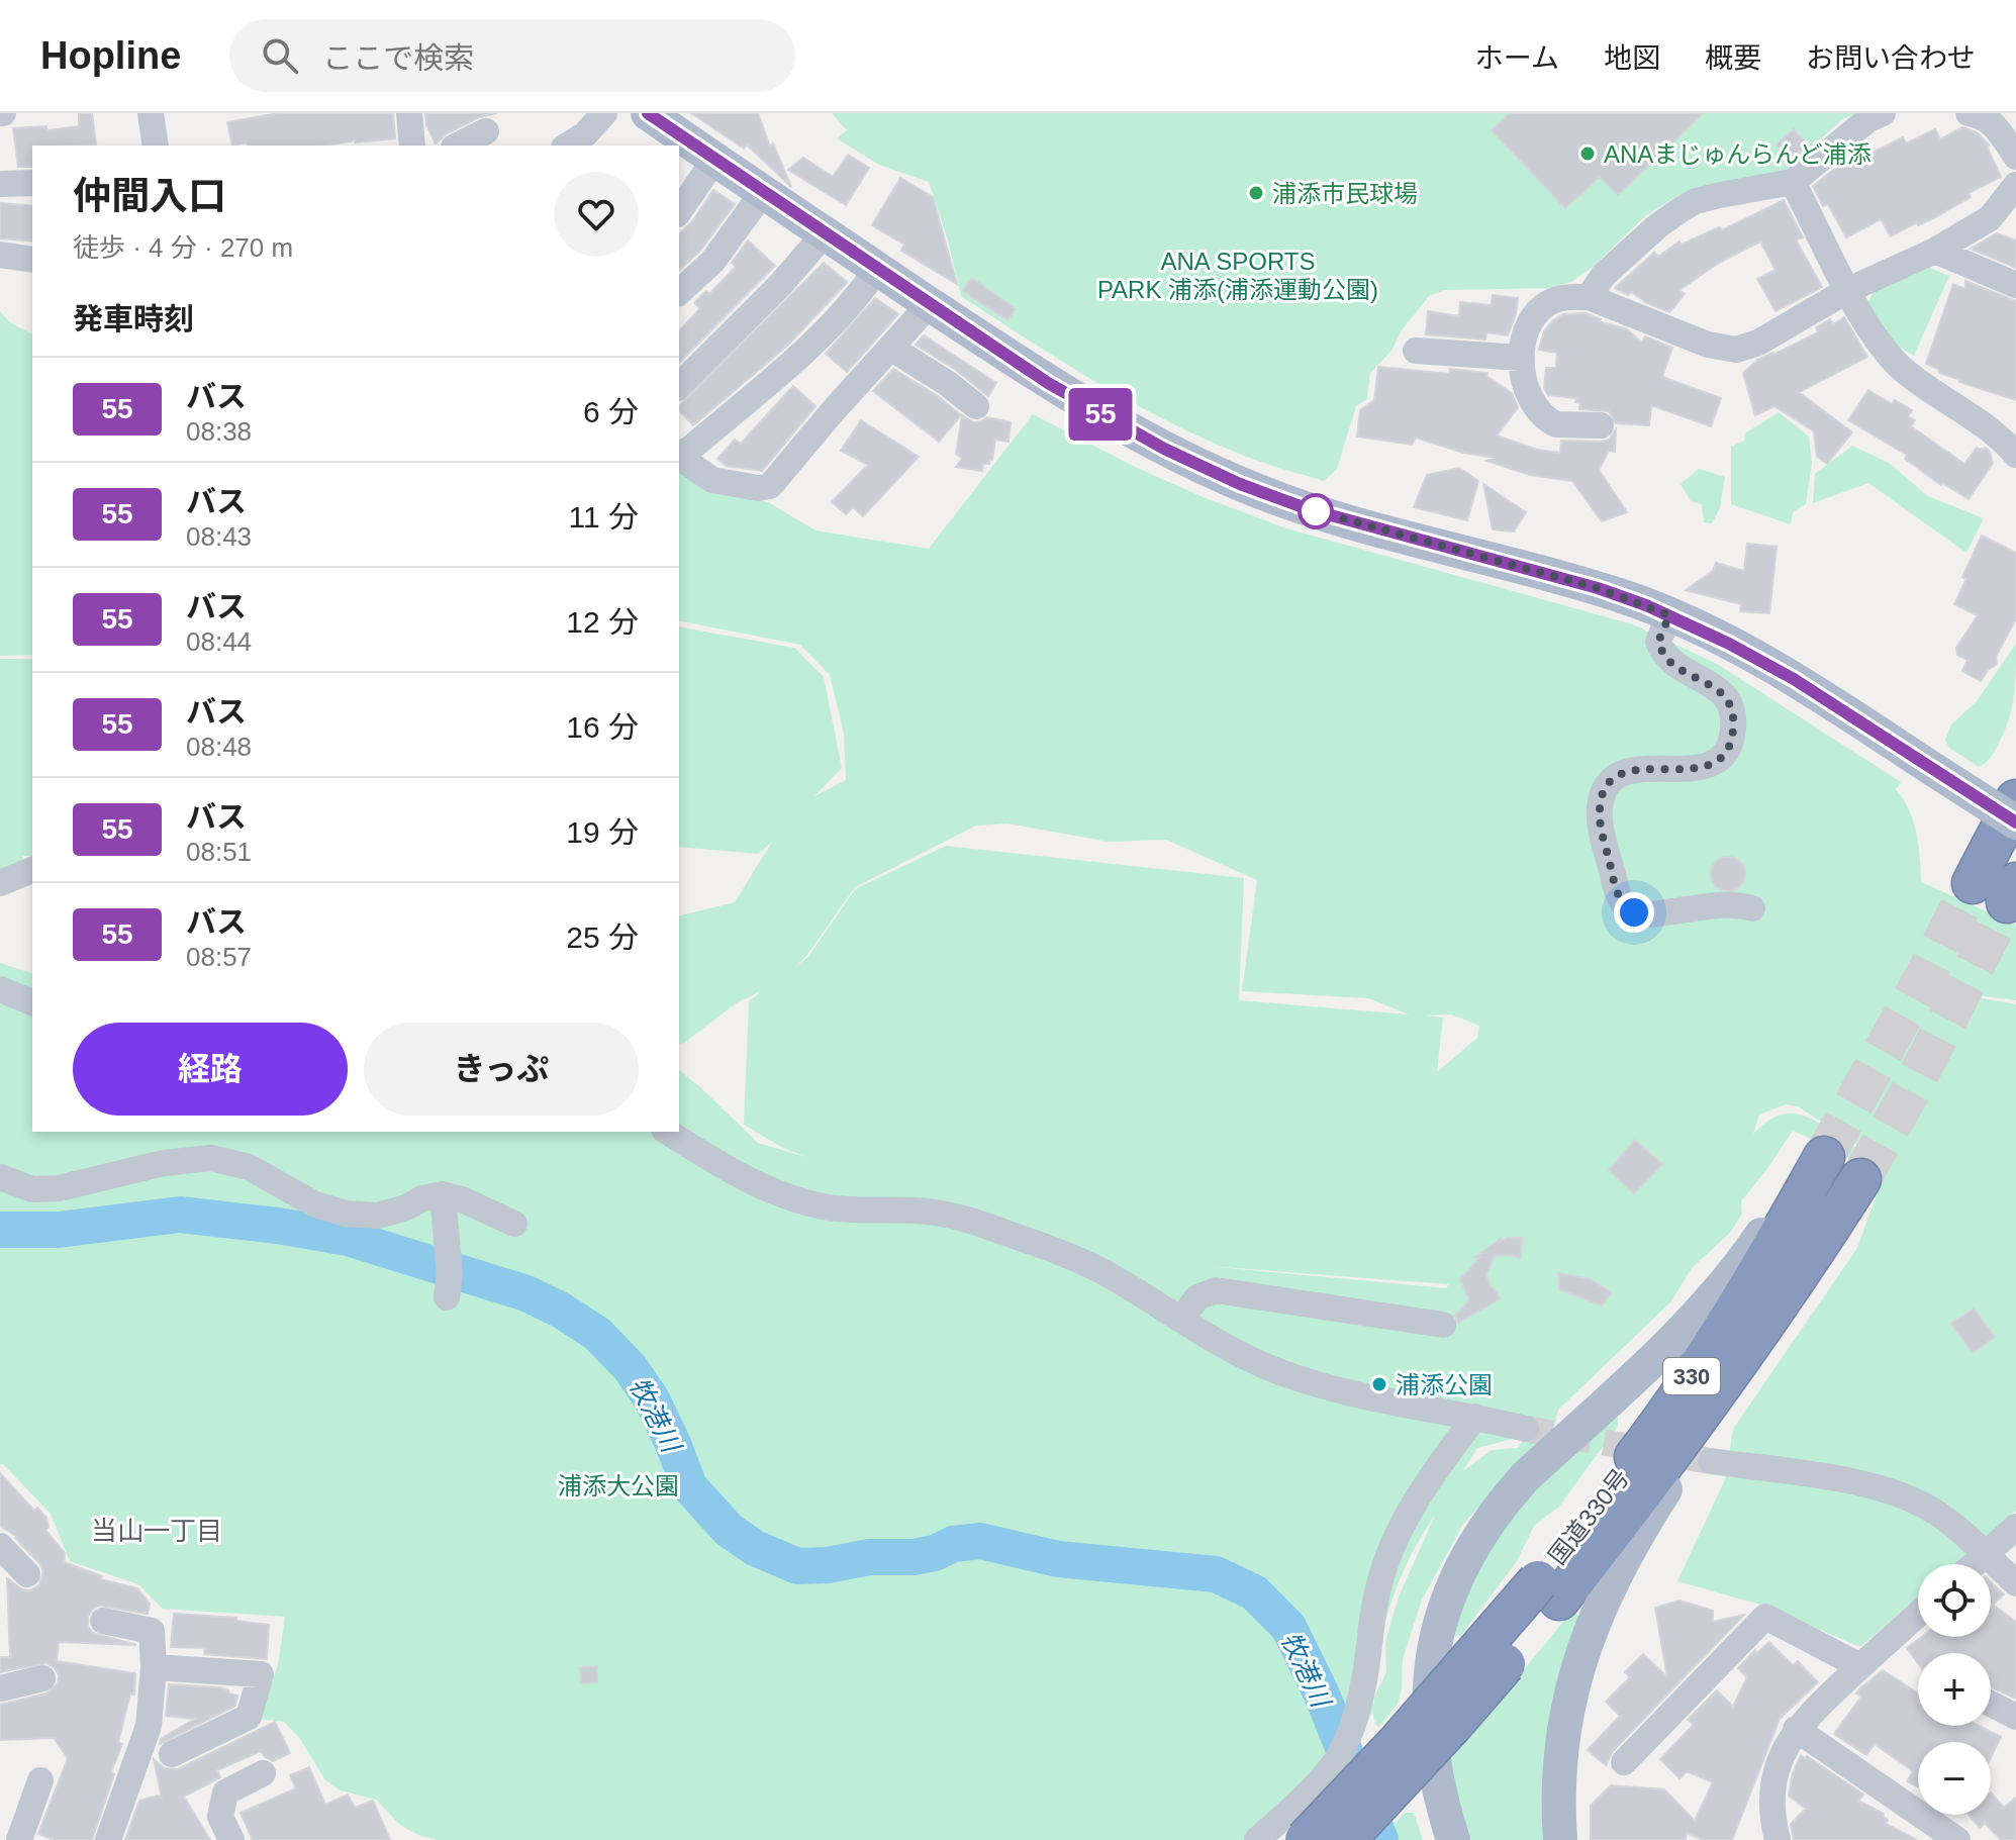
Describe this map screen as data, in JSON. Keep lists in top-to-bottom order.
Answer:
{
  "streets": {
    "highway": ["330", "国道330号"]
  },
  "districts": ["当山一丁目"],
  "water": ["牧港川"],
  "parks": ["ANA SPORTS PARK 浦添(浦添運動公園)", "浦添大公園"],
  "places": ["ANAまじゅんらんど浦添", "浦添市民球場", "浦添公園"],
  "lines": ["bus line 55"],
  "page": {
    "header": "Hopline",
    "search": "ここで検索",
    "nav": [
      "ホーム",
      "地図",
      "概要",
      "お問い合わせ"
    ],
    "on_map": "55",
    "heading": [
      ["仲間入口", "徒歩 · 4 分 · 270 m"],
      "発車時刻"
    ],
    "list": [
      {
        "mark": "55",
        "name": "バス",
        "note": "08:38",
        "value": "6 分"
      },
      {
        "mark": "55",
        "name": "バス",
        "note": "08:43",
        "value": "11 分"
      },
      {
        "mark": "55",
        "name": "バス",
        "note": "08:44",
        "value": "12 分"
      },
      {
        "mark": "55",
        "name": "バス",
        "note": "08:48",
        "value": "16 分"
      },
      {
        "mark": "55",
        "name": "バス",
        "note": "08:51",
        "value": "19 分"
      },
      {
        "mark": "55",
        "name": "バス",
        "note": "08:57",
        "value": "25 分"
      }
    ],
    "buttons": ["経路", "きっぷ"],
    "map_buttons": ["+", "−"]
  }
}
